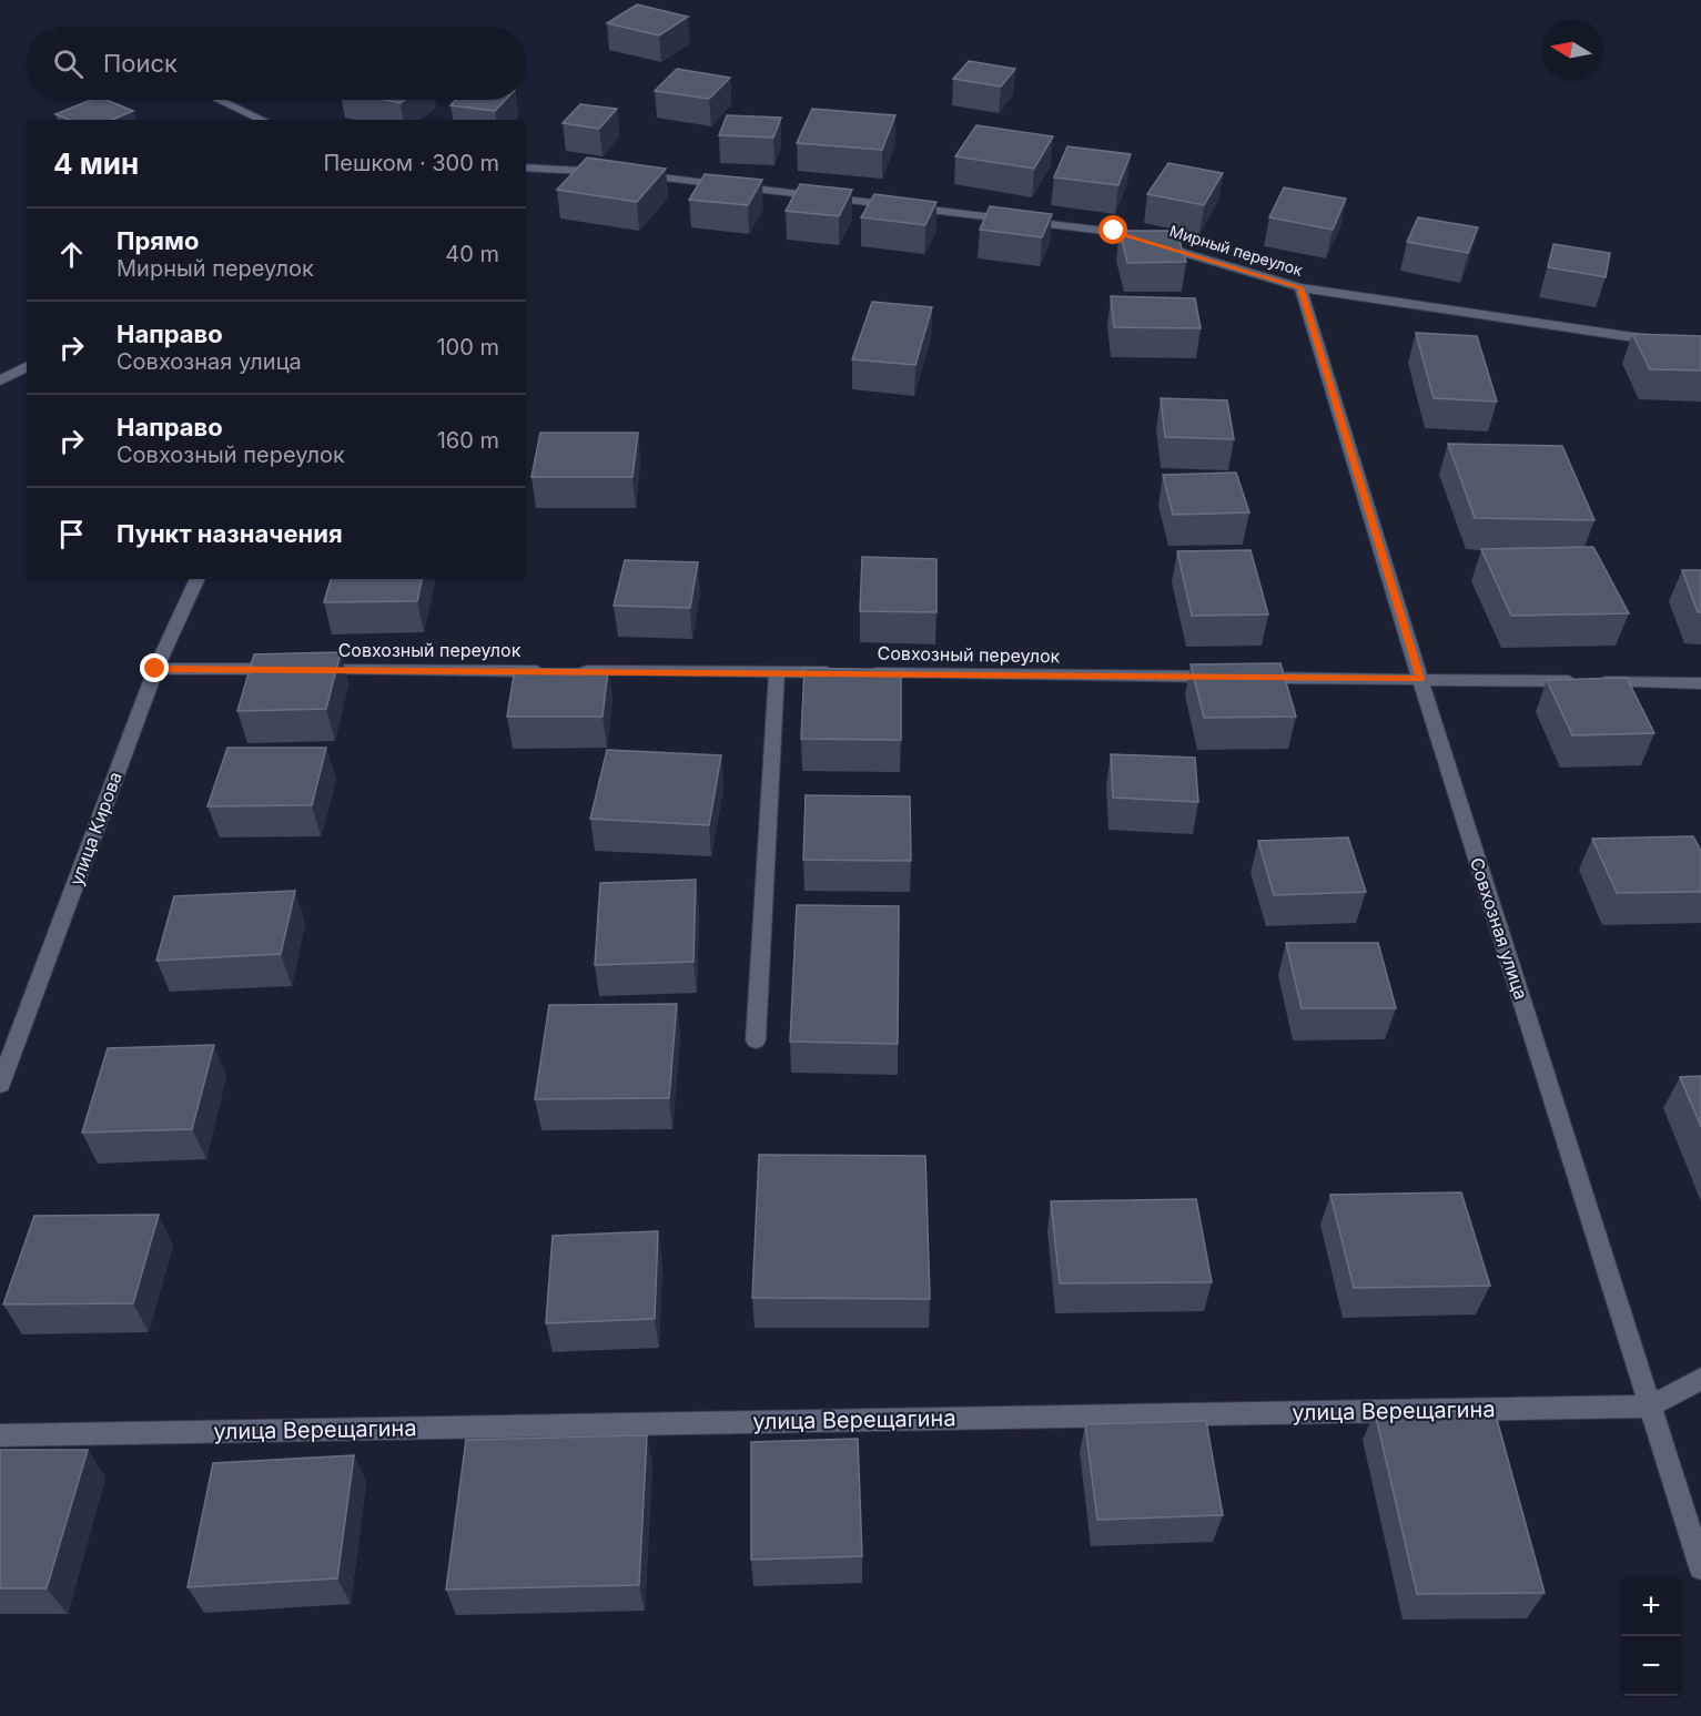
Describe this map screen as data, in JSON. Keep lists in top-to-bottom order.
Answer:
{
  "streets": {
    "street": [
      "Мирный переулок",
      "Совхозный переулок",
      "улица Кирова",
      "Совхозная улица",
      "улица Верещагина"
    ]
  },
  "crossings": [
    ["Мирный переулок", "Совхозная улица"],
    ["Совхозный переулок", "улица Кирова"],
    ["Совхозный переулок", "Совхозная улица"],
    ["Совхозная улица", "улица Верещагина"]
  ],
  "north": "left",
  "page": {
    "search": "Поиск",
    "heading": ["4 мин", "Пешком · 300 m"],
    "list": [
      ["Прямо", "Мирный переулок", "40 m"],
      ["Направо", "Совхозная улица", "100 m"],
      ["Направо", "Совхозный переулок", "160 m"],
      "Пункт назначения"
    ],
    "map_buttons": ["+", "−"]
  }
}
